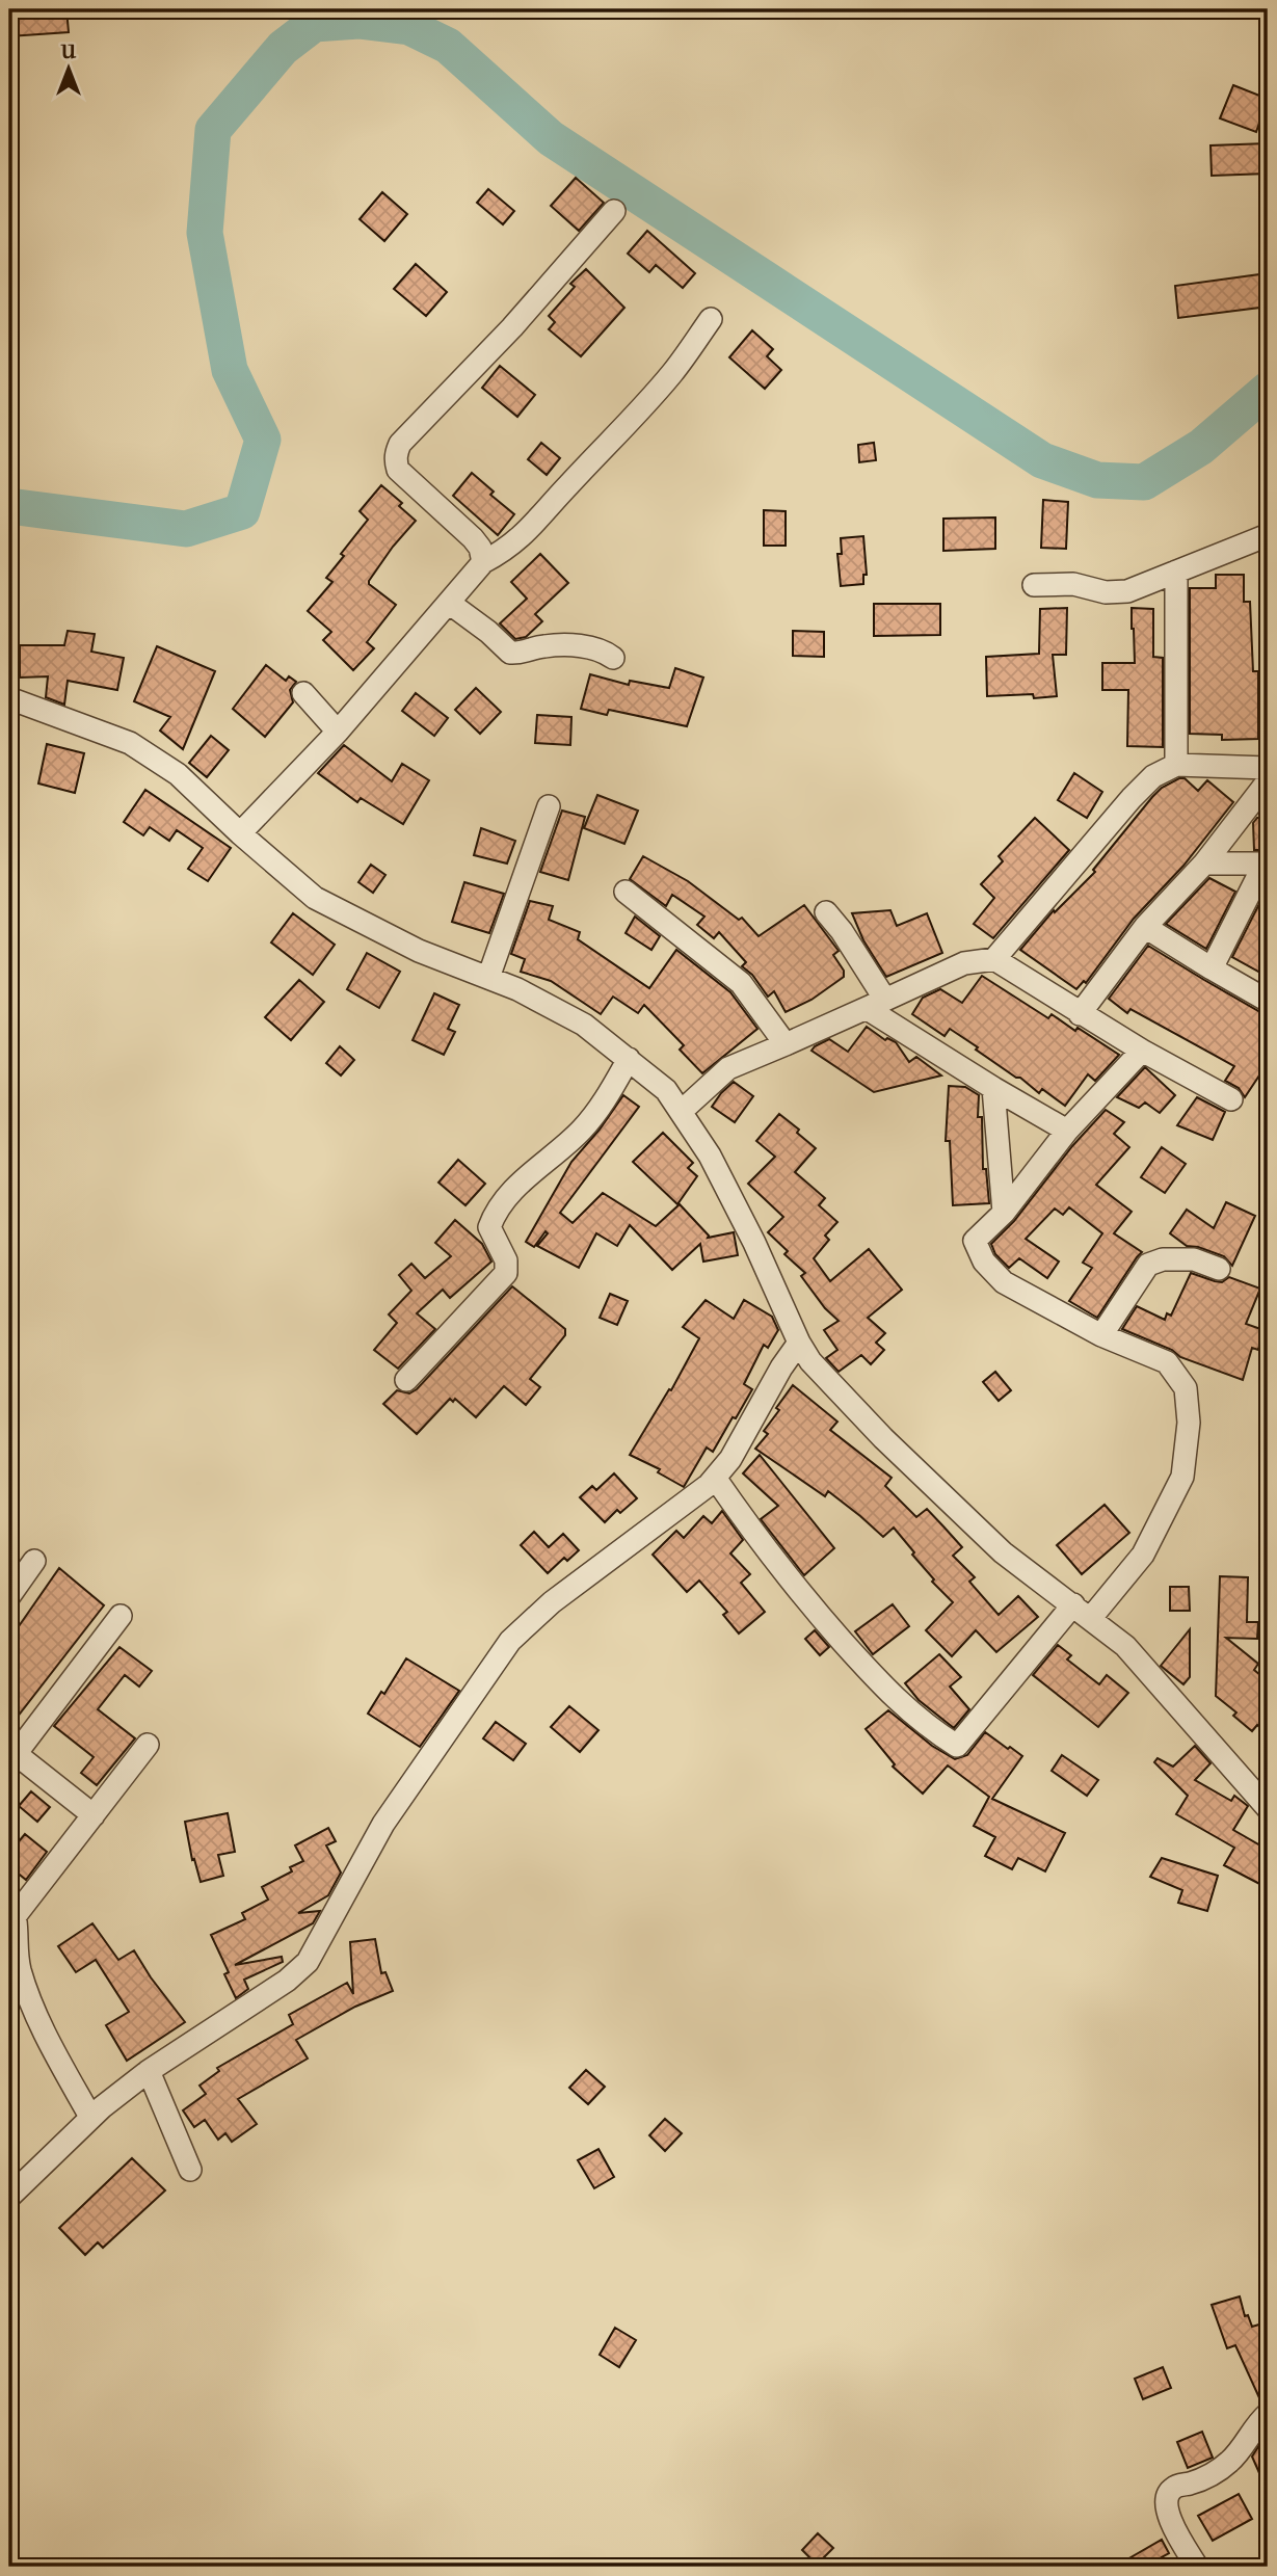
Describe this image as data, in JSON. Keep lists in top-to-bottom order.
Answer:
{
  "north": "top"
}
